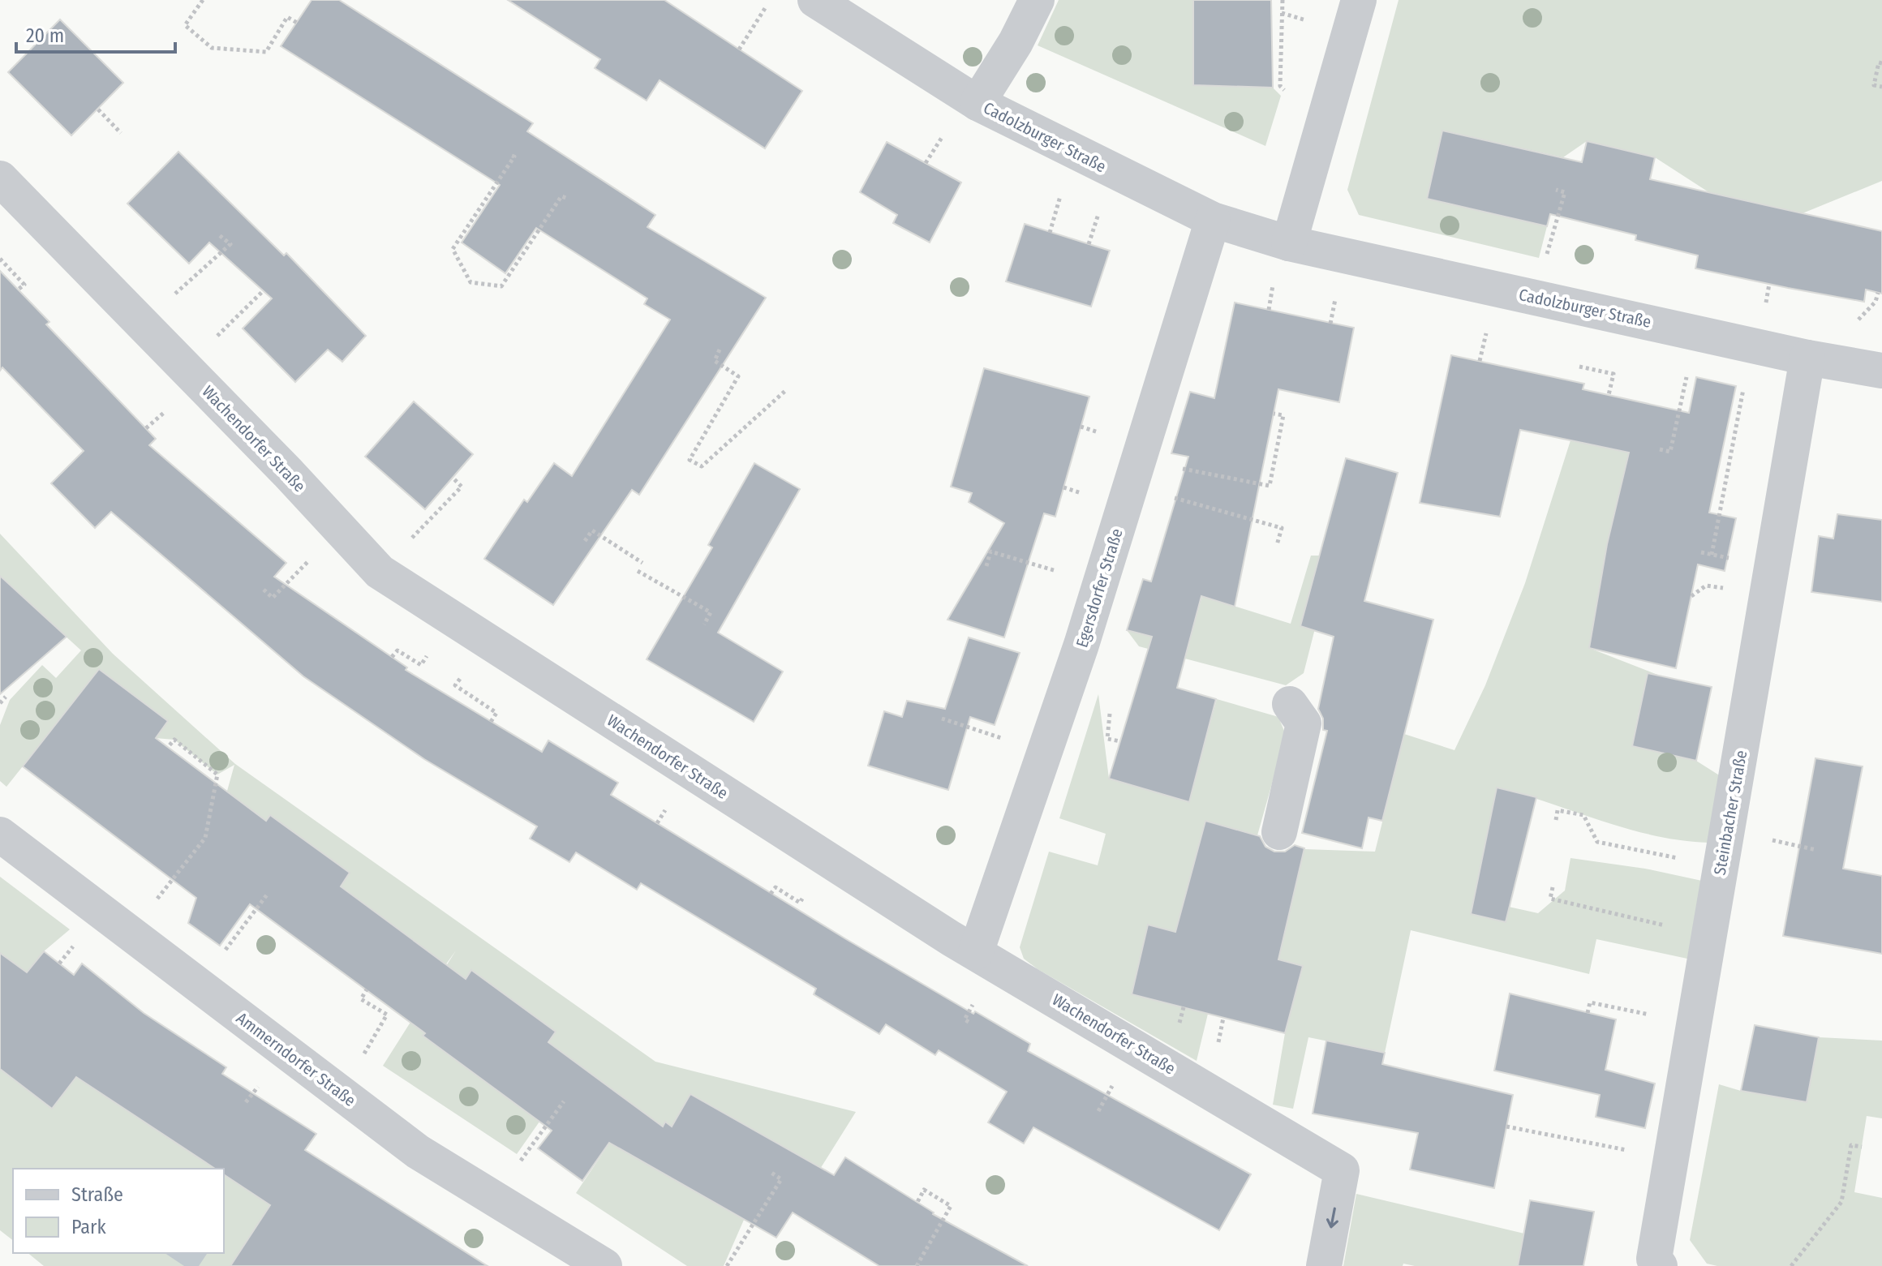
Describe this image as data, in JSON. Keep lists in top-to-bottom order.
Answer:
{
  "streets": {
    "street": [
      "Cadolzburger Straße",
      "Wachendorfer Straße",
      "Egersdorfer Straße",
      "Steinbacher Straße",
      "Ammerndorfer Straße"
    ]
  },
  "crossings": [
    ["Cadolzburger Straße", "Egersdorfer Straße"],
    ["Cadolzburger Straße", "Steinbacher Straße"],
    ["Wachendorfer Straße", "Egersdorfer Straße"]
  ],
  "legend": ["Straße", "Park"],
  "scale_bar": "20 m"
}
